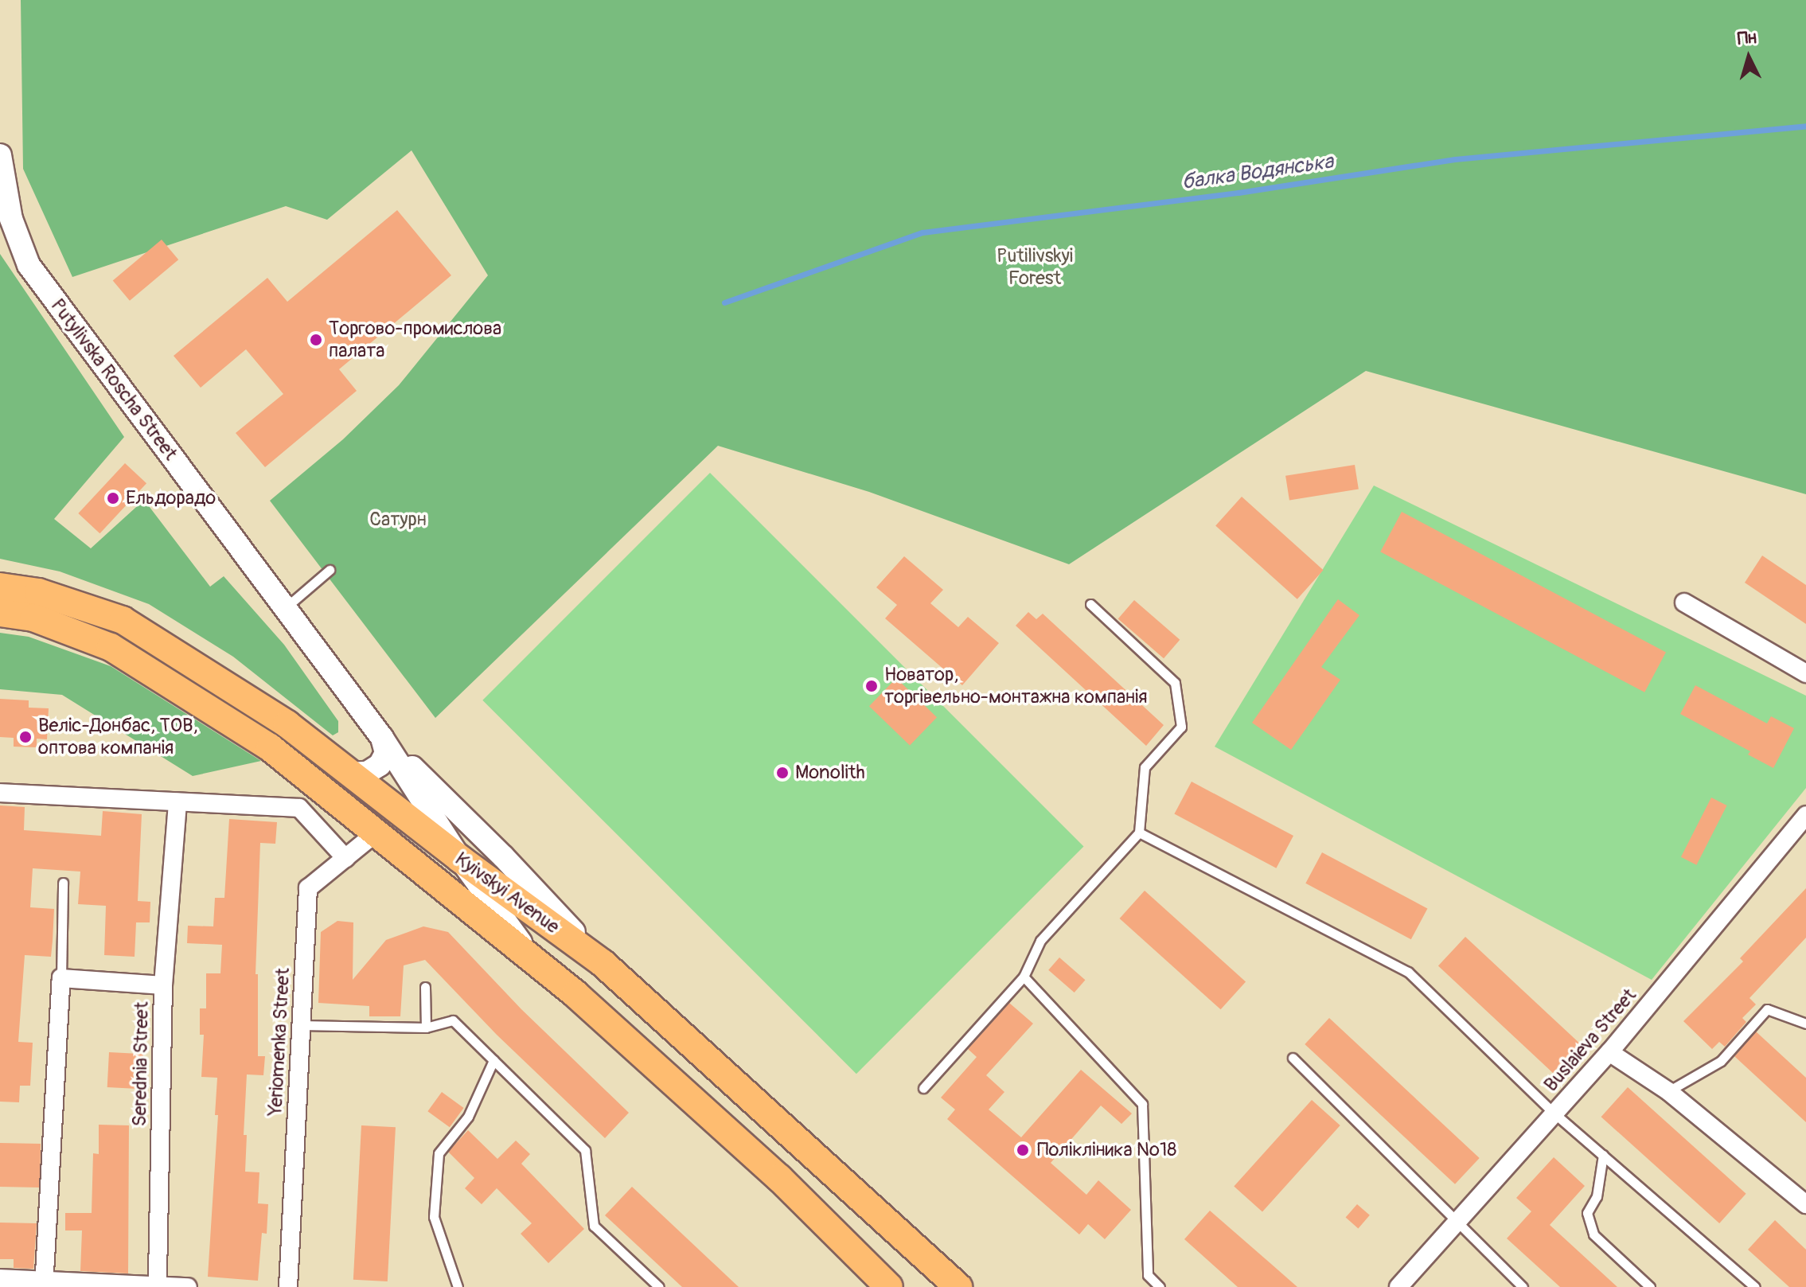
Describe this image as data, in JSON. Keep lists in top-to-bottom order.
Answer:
{
  "streets": {
    "main road": ["Kyivskyi Avenue"],
    "street": [
      "Putylivska Roscha Street",
      "Buslaieva Street",
      "Yeriomenka Street",
      "Serednia Street"
    ]
  },
  "crossings": [
    ["Kyivskyi Avenue", "Yeriomenka Street"]
  ],
  "water": ["балка Водянська"],
  "parks": ["Putilivskyi Forest", "Сатурн"],
  "places": [
    "Торгово-промислова палата",
    "Ельдорадо",
    "Новатор, торгівельно-монтажна компанія",
    "Веліс-Донбас, ТОВ, оптова компанія",
    "Monolith",
    "Полікліника №18"
  ],
  "north": "top"
}
